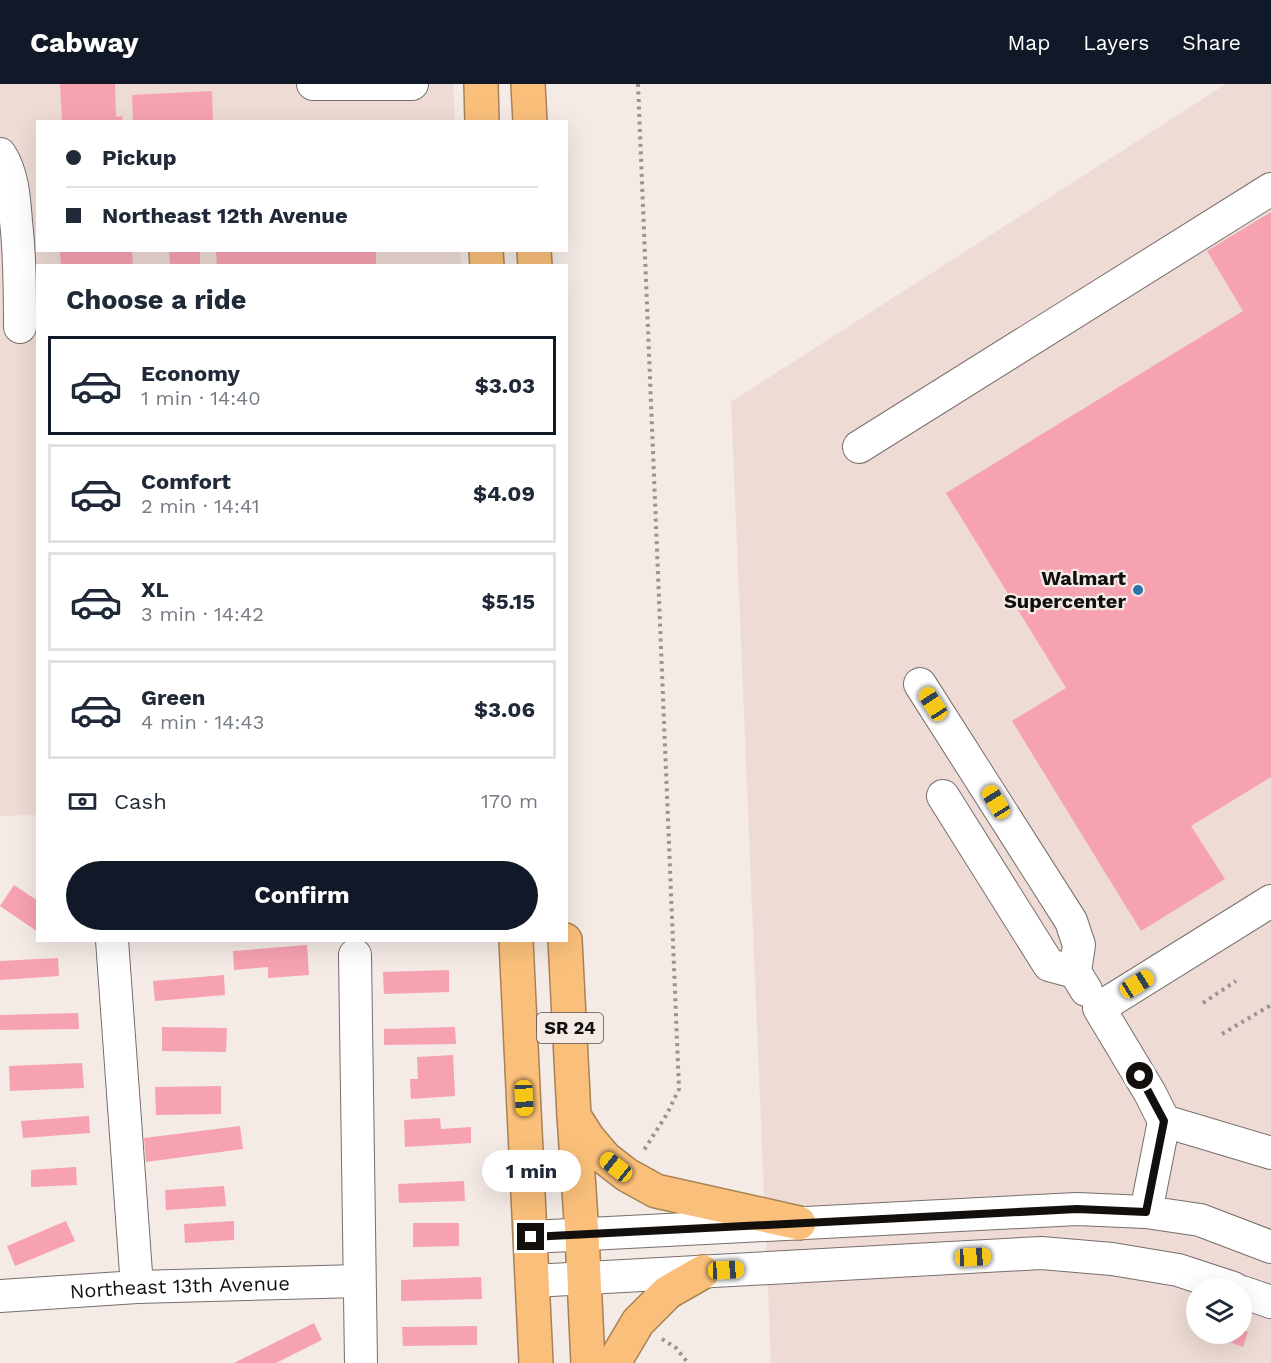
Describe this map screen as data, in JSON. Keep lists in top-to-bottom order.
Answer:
{
  "streets": {
    "highway": ["SR 24"],
    "street": ["Northeast 13th Avenue"]
  },
  "places": ["Walmart Supercenter"],
  "page": {
    "header": "Cabway",
    "nav": ["Map", "Layers", "Share"],
    "banner": ["Pickup", "Northeast 12th Avenue"],
    "heading": "Choose a ride",
    "list": [
      {
        "name": "Economy",
        "note": "1 min · 14:40",
        "value": "$3.03"
      },
      {
        "name": "Comfort",
        "note": "2 min · 14:41",
        "value": "$4.09"
      },
      {
        "name": "XL",
        "note": "3 min · 14:42",
        "value": "$5.15"
      },
      {
        "name": "Green",
        "note": "4 min · 14:43",
        "value": "$3.06"
      }
    ],
    "pay": ["Cash", "170 m"],
    "buttons": "Confirm",
    "bubble": "1 min"
  }
}
